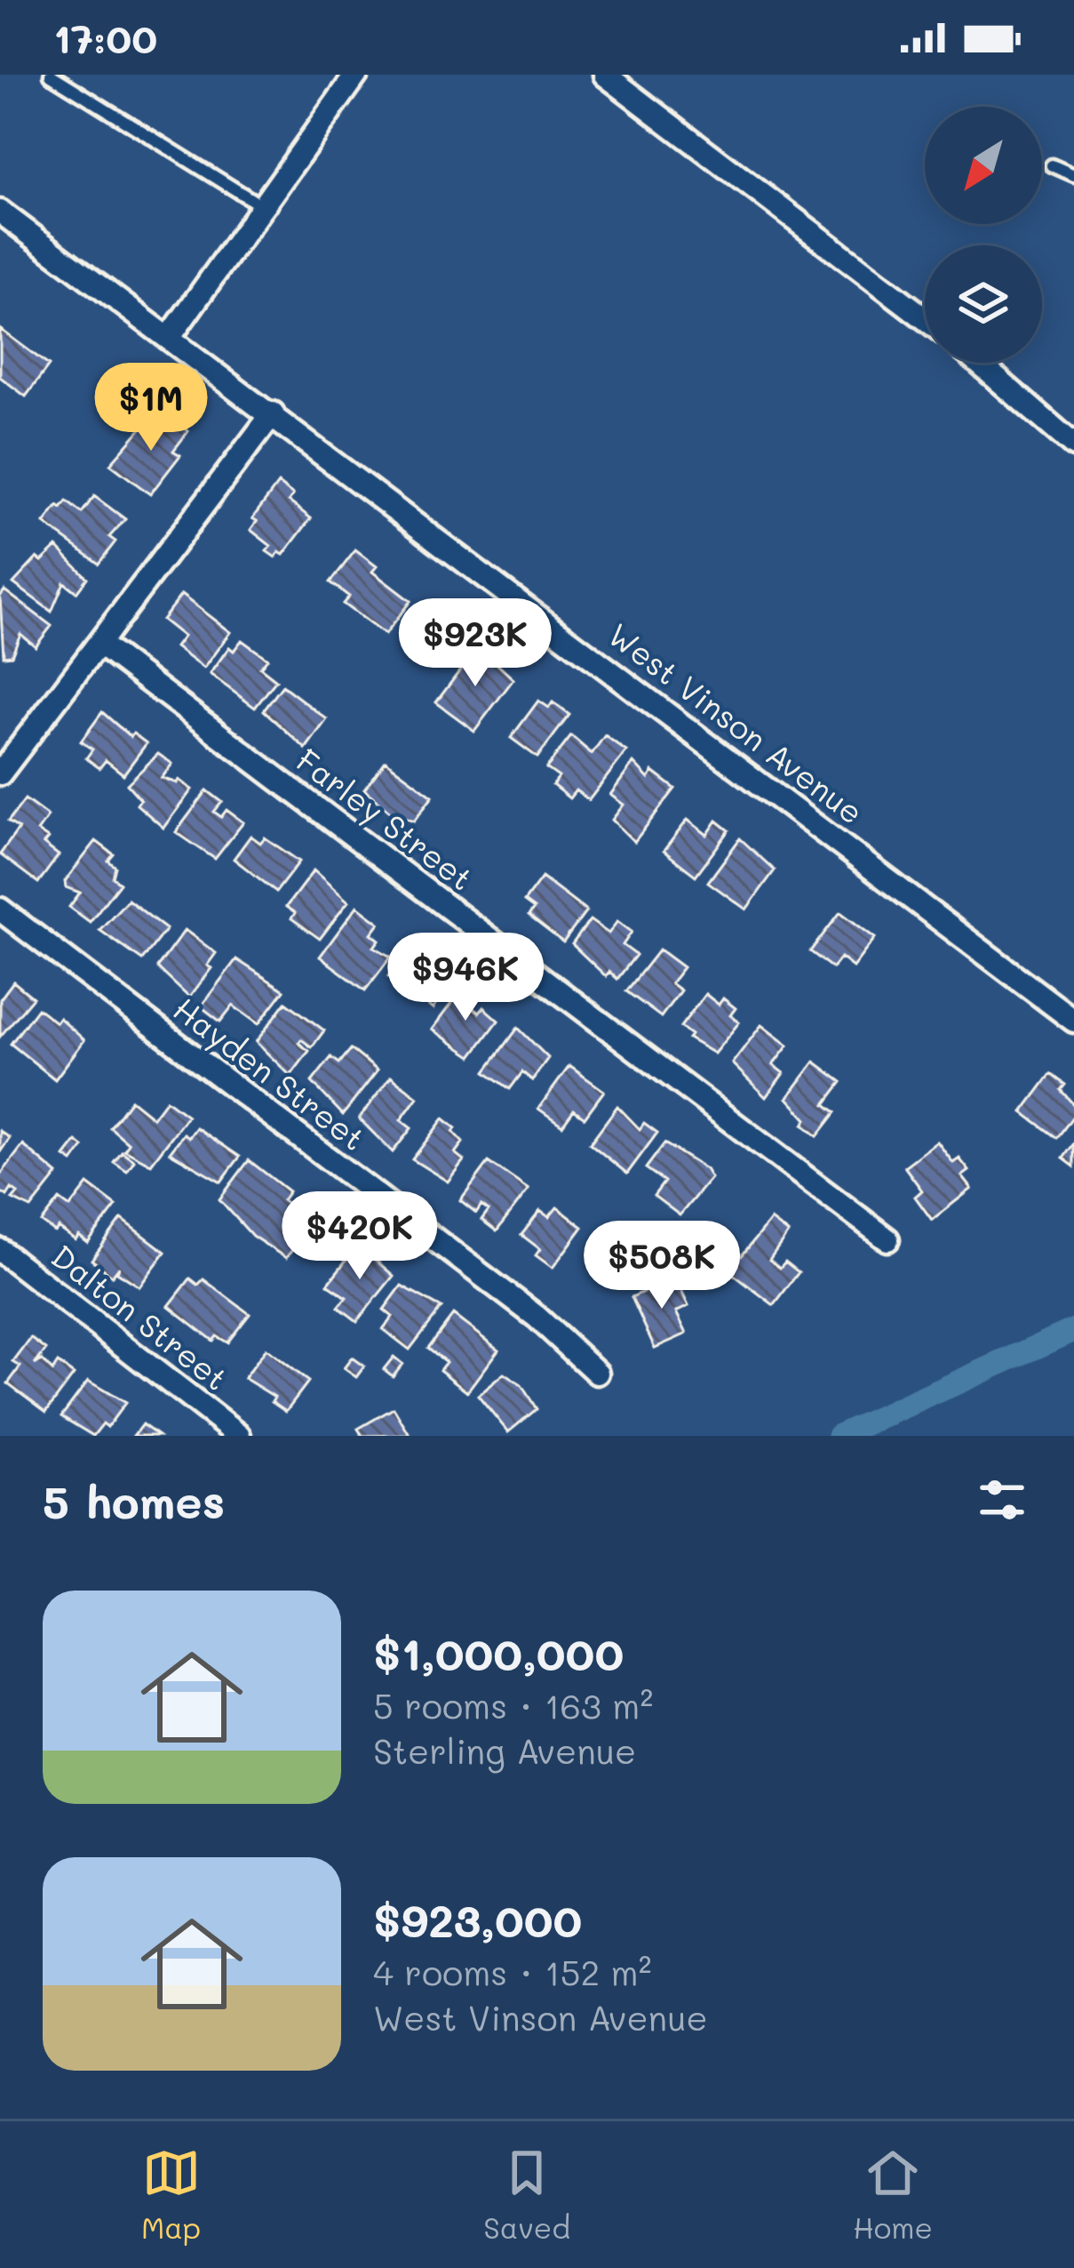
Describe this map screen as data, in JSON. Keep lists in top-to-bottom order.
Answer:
{
  "streets": {
    "street": [
      "West Vinson Avenue",
      "Farley Street",
      "Hayden Street",
      "Dalton Street"
    ]
  },
  "north": "bottom left",
  "page": {
    "status": "17:00",
    "price": [
      "$1M",
      "$923K",
      "$946K",
      "$420K",
      "$508K"
    ],
    "heading": "5 homes",
    "list": [
      {
        "name": "$1,000,000",
        "note": "5 rooms · 163 m² · Sterling Avenue"
      },
      {
        "name": "$923,000",
        "note": "4 rooms · 152 m² · West Vinson Avenue"
      }
    ],
    "tabs": ["Map", "Saved", "Home"]
  }
}
